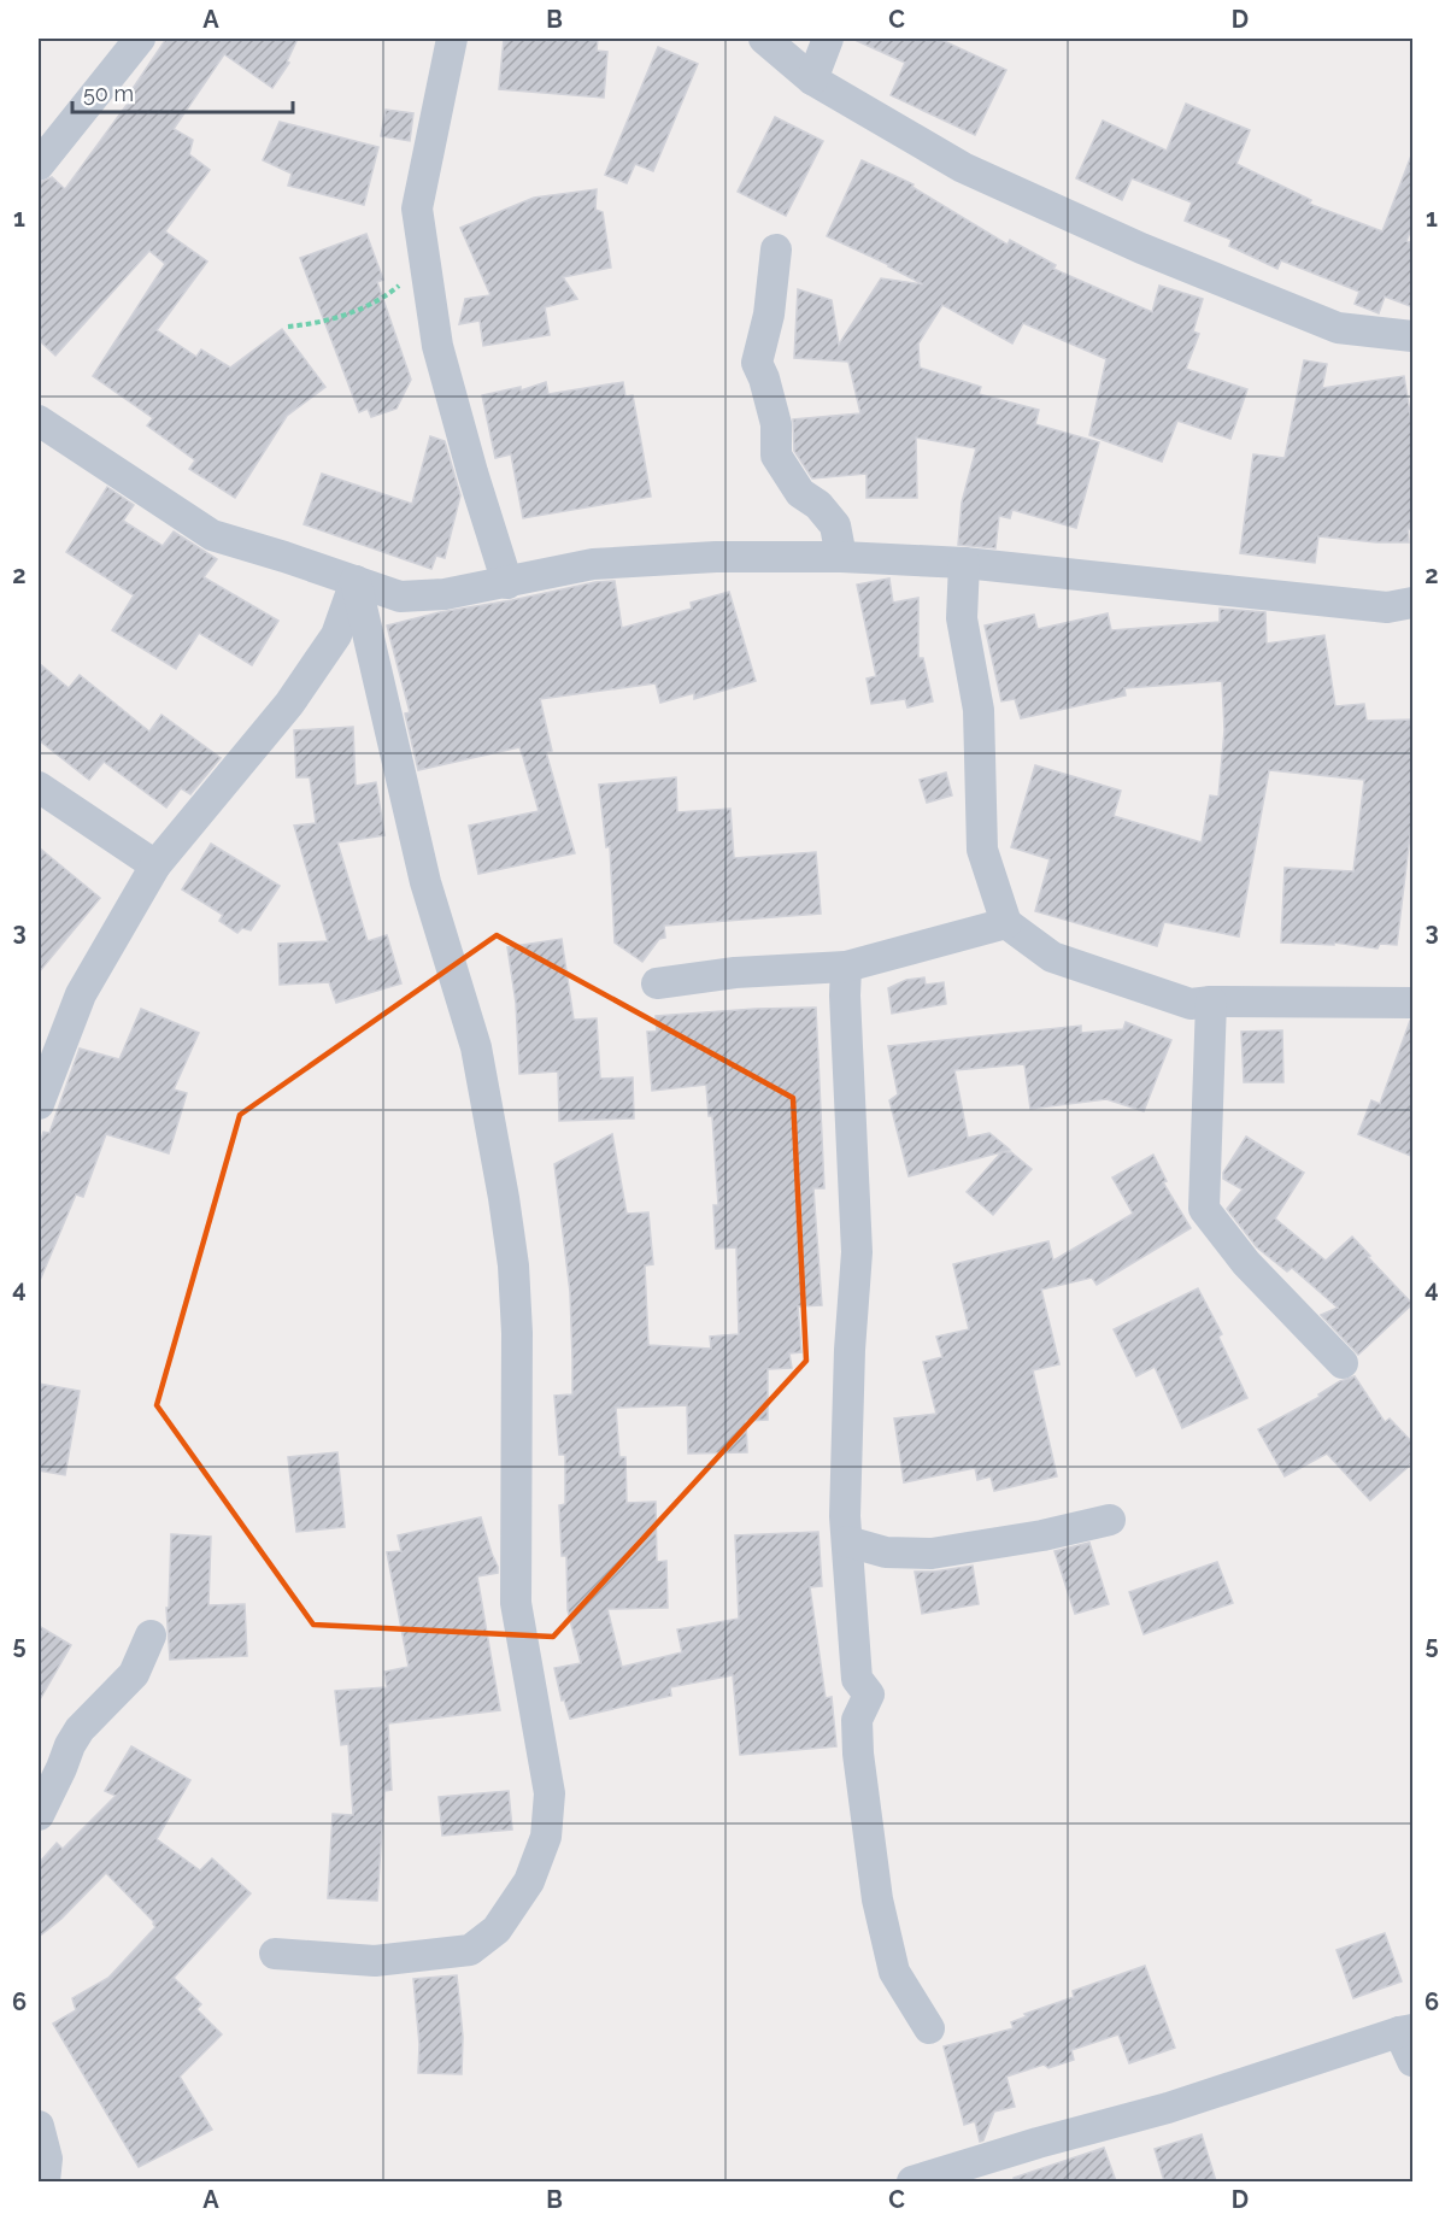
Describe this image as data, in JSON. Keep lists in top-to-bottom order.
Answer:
{
  "scale_bar": "50 m",
  "grid": {
    "columns": [
      "A",
      "B",
      "C",
      "D"
    ],
    "rows": [
      "1",
      "2",
      "3",
      "4",
      "5",
      "6"
    ]
  }
}
